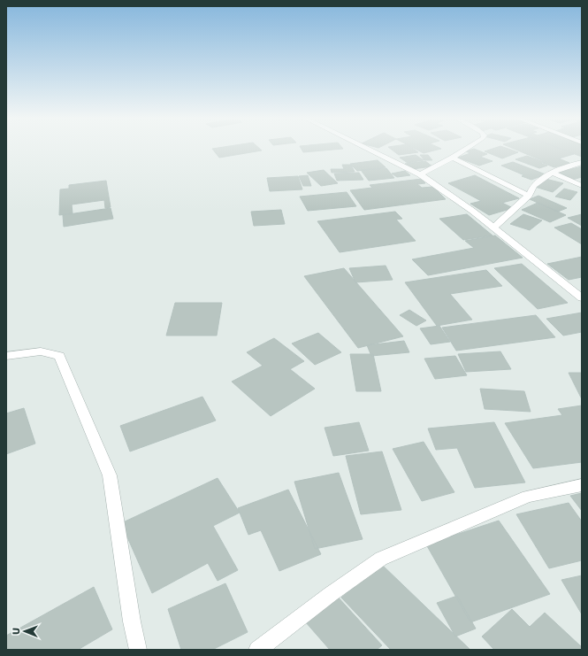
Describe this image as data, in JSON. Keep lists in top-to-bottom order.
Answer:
{
  "north": "left"
}
